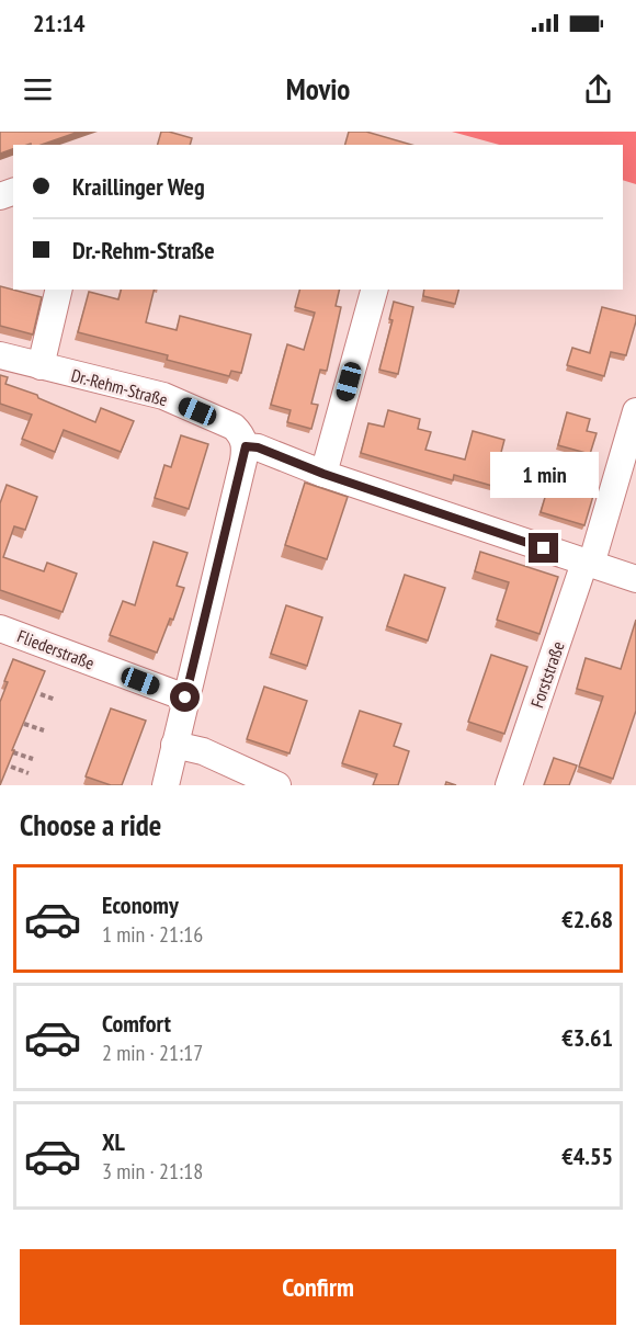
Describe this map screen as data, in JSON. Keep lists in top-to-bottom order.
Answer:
{
  "streets": {
    "street": ["Dr.-Rehm-Straße", "Fliederstraße", "Forststraße"]
  },
  "page": {
    "status": "21:14",
    "header": "Movio",
    "banner": ["Kraillinger Weg", "Dr.-Rehm-Straße"],
    "bubble": "1 min",
    "heading": "Choose a ride",
    "list": [
      {
        "name": "Economy",
        "note": "1 min · 21:16",
        "value": "€2.68"
      },
      {
        "name": "Comfort",
        "note": "2 min · 21:17",
        "value": "€3.61"
      },
      {
        "name": "XL",
        "note": "3 min · 21:18",
        "value": "€4.55"
      }
    ],
    "buttons": "Confirm"
  }
}
